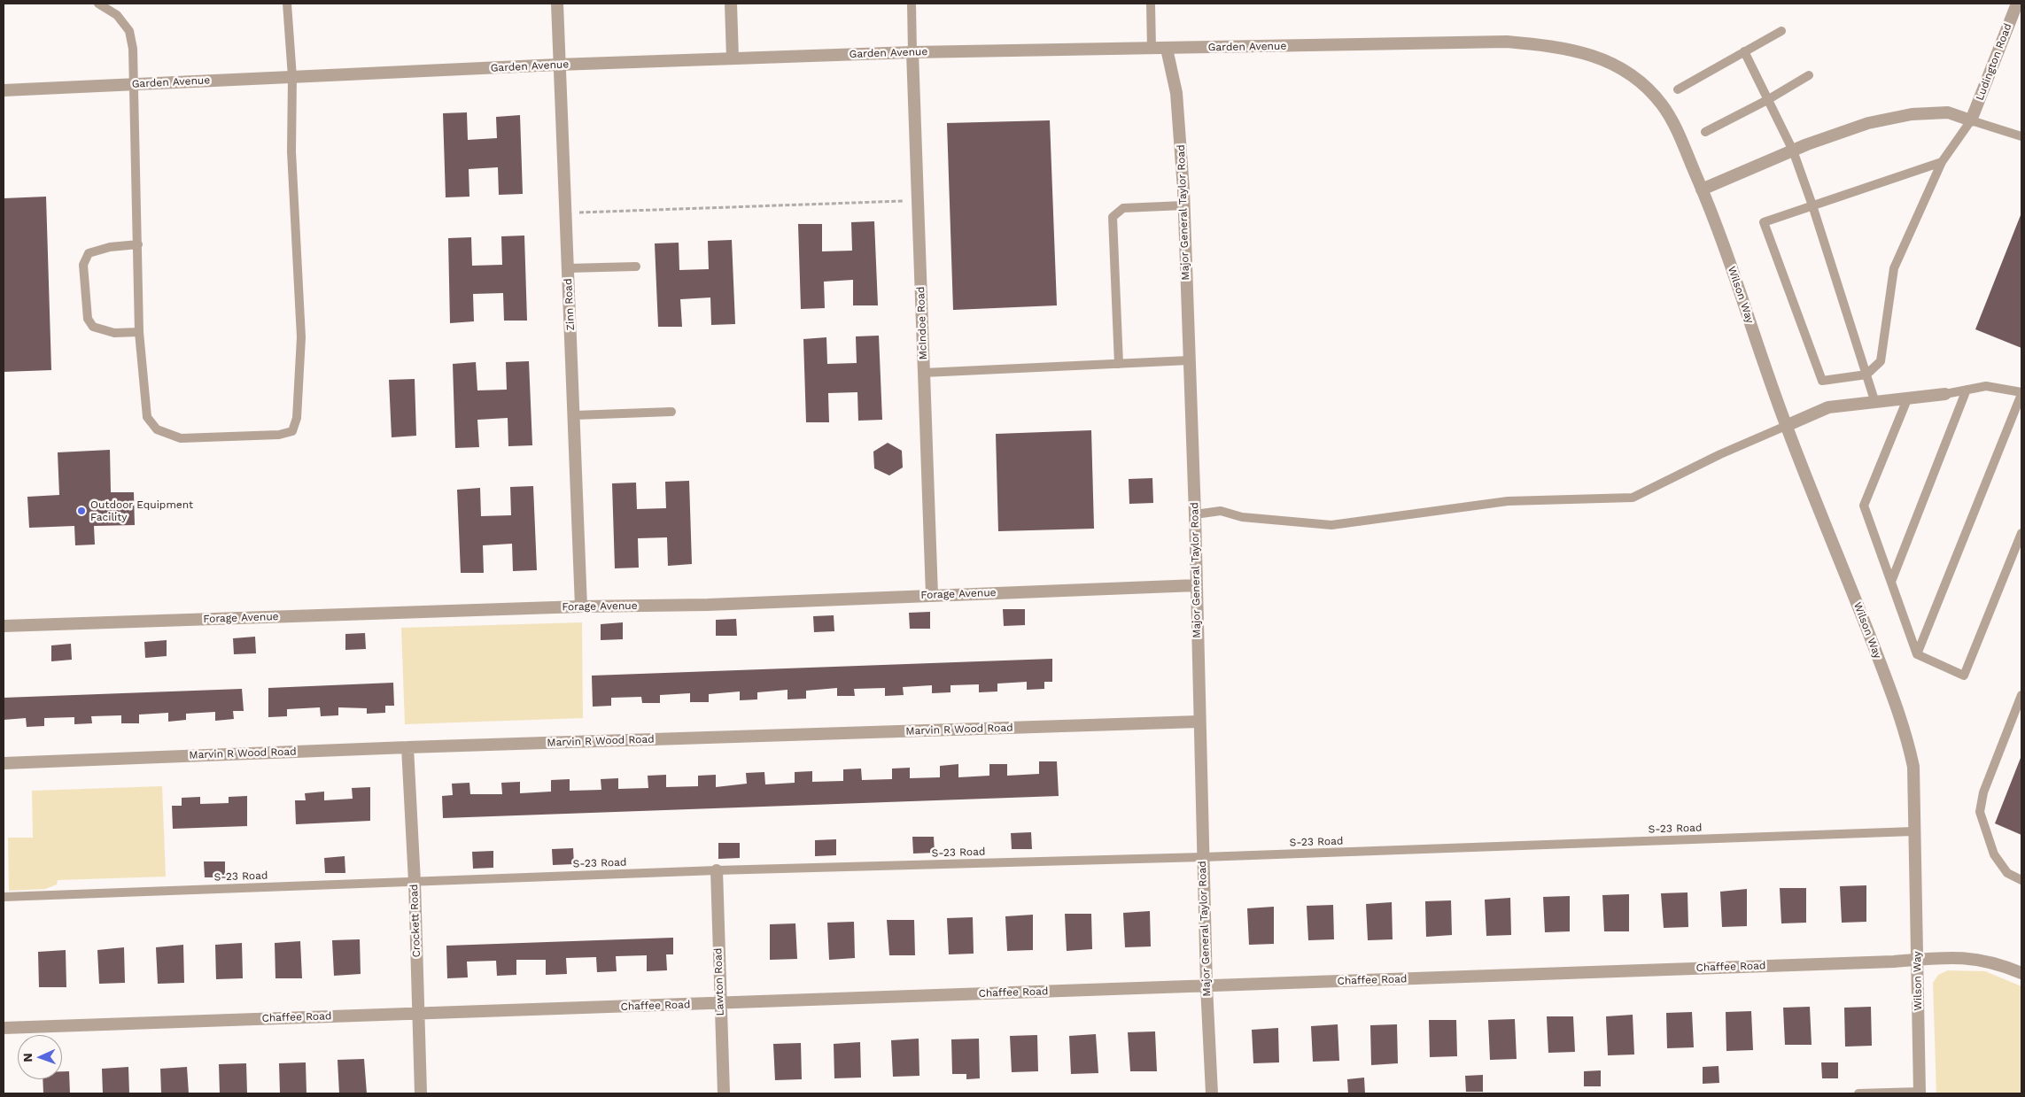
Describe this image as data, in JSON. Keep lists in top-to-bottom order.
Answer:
{
  "streets": {
    "street": [
      "Garden Avenue",
      "Ludington Road",
      "Major General Taylor Road",
      "Wilson Way",
      "Zinn Road",
      "McIndoe Road",
      "Forage Avenue",
      "Marvin R Wood Road",
      "Crockett Road",
      "Chaffee Road",
      "Lawton Road"
    ],
    "lane": ["S-23 Road"]
  },
  "crossings": [
    ["Garden Avenue", "Major General Taylor Road"],
    ["Garden Avenue", "Wilson Way"],
    ["Garden Avenue", "Zinn Road"],
    ["Garden Avenue", "McIndoe Road"],
    ["Major General Taylor Road", "Forage Avenue"],
    ["Major General Taylor Road", "Marvin R Wood Road"],
    ["Major General Taylor Road", "S-23 Road"],
    ["Major General Taylor Road", "Chaffee Road"],
    ["Wilson Way", "S-23 Road"],
    ["Wilson Way", "Chaffee Road"],
    ["Zinn Road", "Forage Avenue"],
    ["McIndoe Road", "Forage Avenue"],
    ["Marvin R Wood Road", "Crockett Road"],
    ["S-23 Road", "Crockett Road"],
    ["S-23 Road", "Lawton Road"],
    ["Crockett Road", "Chaffee Road"],
    ["Chaffee Road", "Lawton Road"]
  ],
  "places": ["Outdoor Equipment Facility"],
  "north": "left"
}
